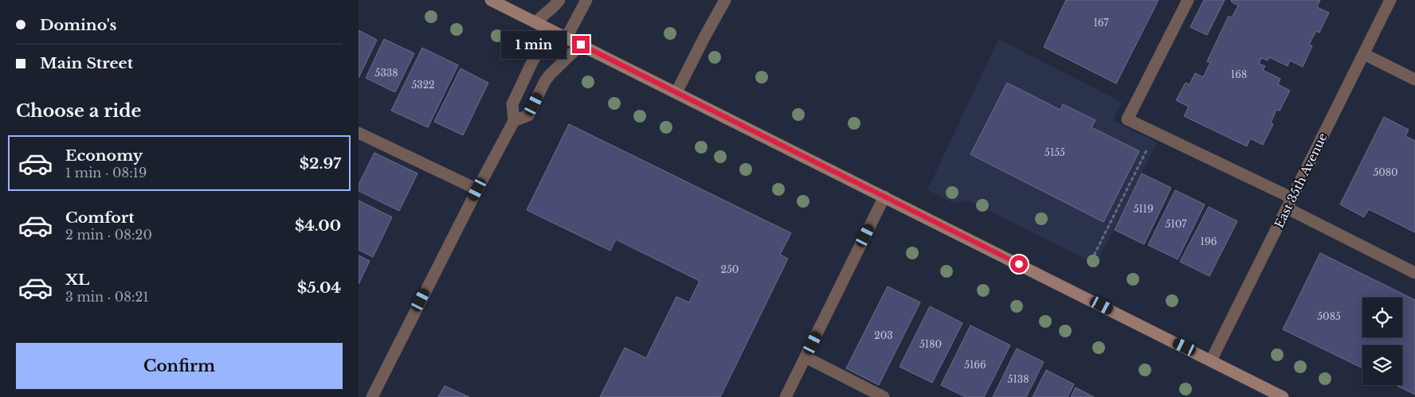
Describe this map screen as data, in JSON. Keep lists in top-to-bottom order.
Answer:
{
  "streets": {
    "street": ["East 35th Avenue"]
  },
  "house_numbers": [
    "167",
    "5338",
    "168",
    "5322",
    "5155",
    "5080",
    "5119",
    "5107",
    "196",
    "250",
    "5085",
    "203",
    "5180",
    "5166",
    "5138"
  ],
  "page": {
    "banner": ["Domino's", "Main Street"],
    "bubble": "1 min",
    "heading": "Choose a ride",
    "list": [
      {
        "name": "Economy",
        "note": "1 min · 08:19",
        "value": "$2.97"
      },
      {
        "name": "Comfort",
        "note": "2 min · 08:20",
        "value": "$4.00"
      },
      {
        "name": "XL",
        "note": "3 min · 08:21",
        "value": "$5.04"
      }
    ],
    "buttons": "Confirm"
  }
}
